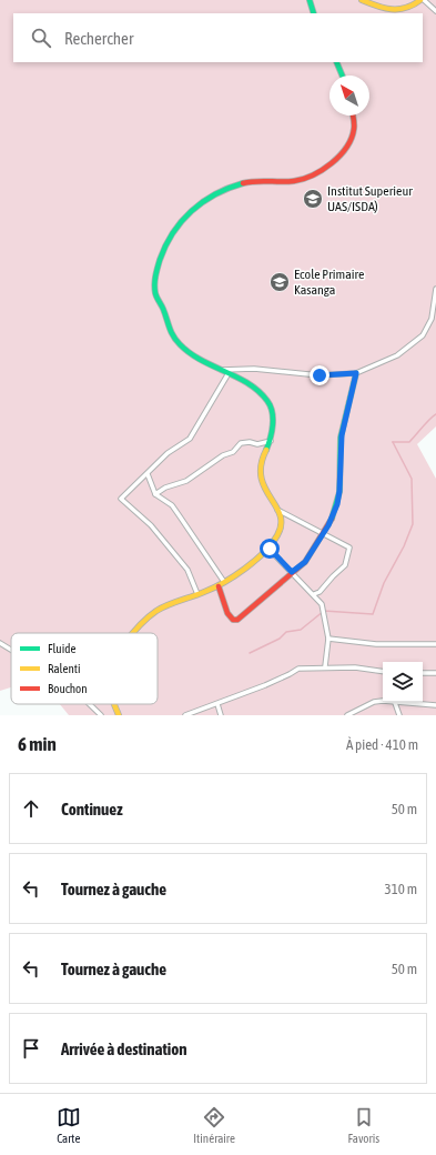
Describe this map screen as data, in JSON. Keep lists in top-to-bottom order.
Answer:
{
  "places": {
    "school or university": ["Institut Superieur UAS/ISDA)", "Ecole Primaire Kasanga"]
  },
  "legend": ["Fluide", "Ralenti", "Bouchon"],
  "north": "top left",
  "page": {
    "search": "Rechercher",
    "heading": ["6 min", "À pied · 410 m"],
    "list": [
      ["Continuez", "50 m"],
      ["Tournez à gauche", "310 m"],
      ["Tournez à gauche", "50 m"],
      "Arrivée à destination"
    ],
    "nav": ["Carte", "Itinéraire", "Favoris"]
  }
}
